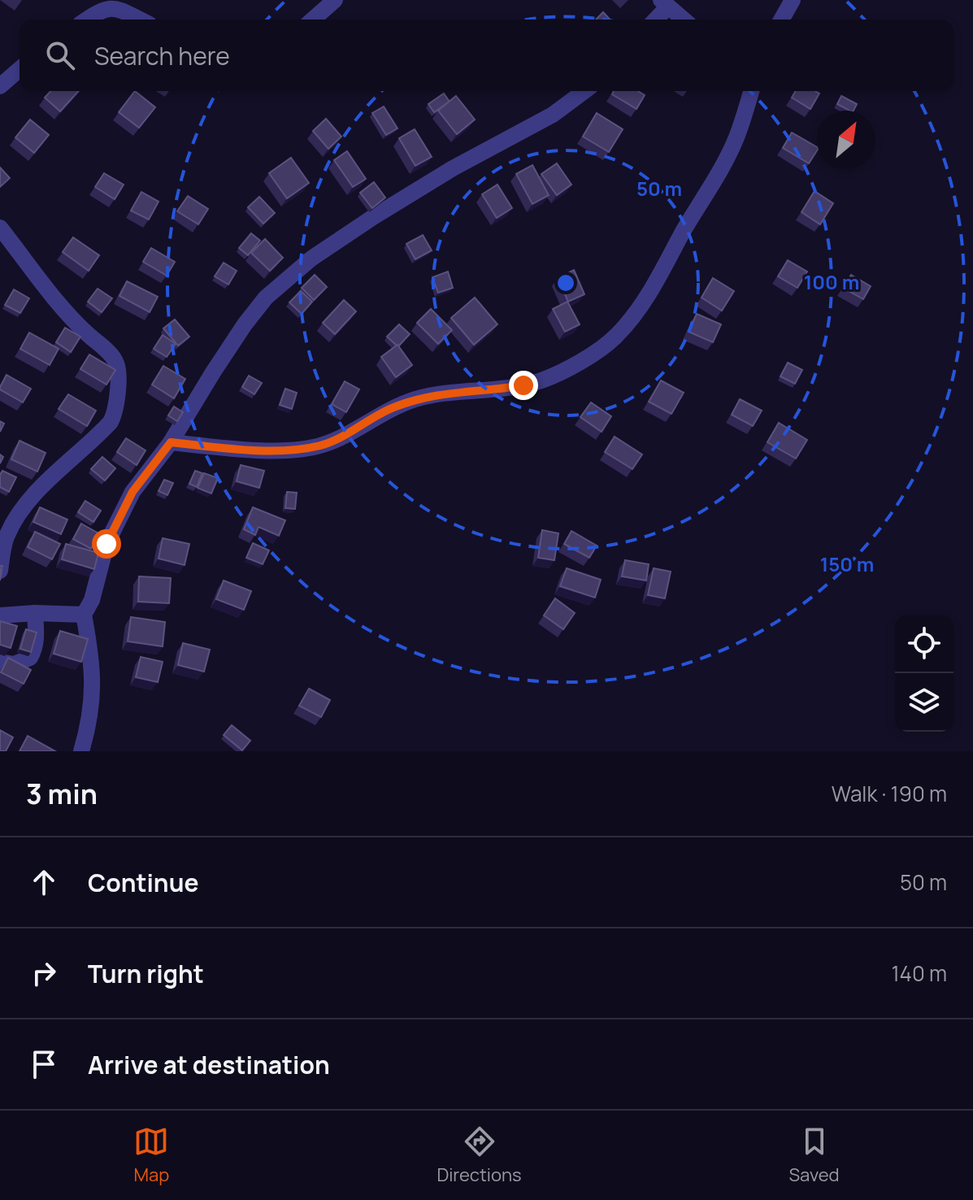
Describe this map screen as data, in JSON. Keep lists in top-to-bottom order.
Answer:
{
  "north": "top right",
  "page": {
    "search": "Search here",
    "heading": ["3 min", "Walk · 190 m"],
    "list": [
      ["Continue", "50 m"],
      ["Turn right", "140 m"],
      "Arrive at destination"
    ],
    "nav": ["Map", "Directions", "Saved"]
  },
  "rings": ["50 m", "100 m", "150 m"]
}
